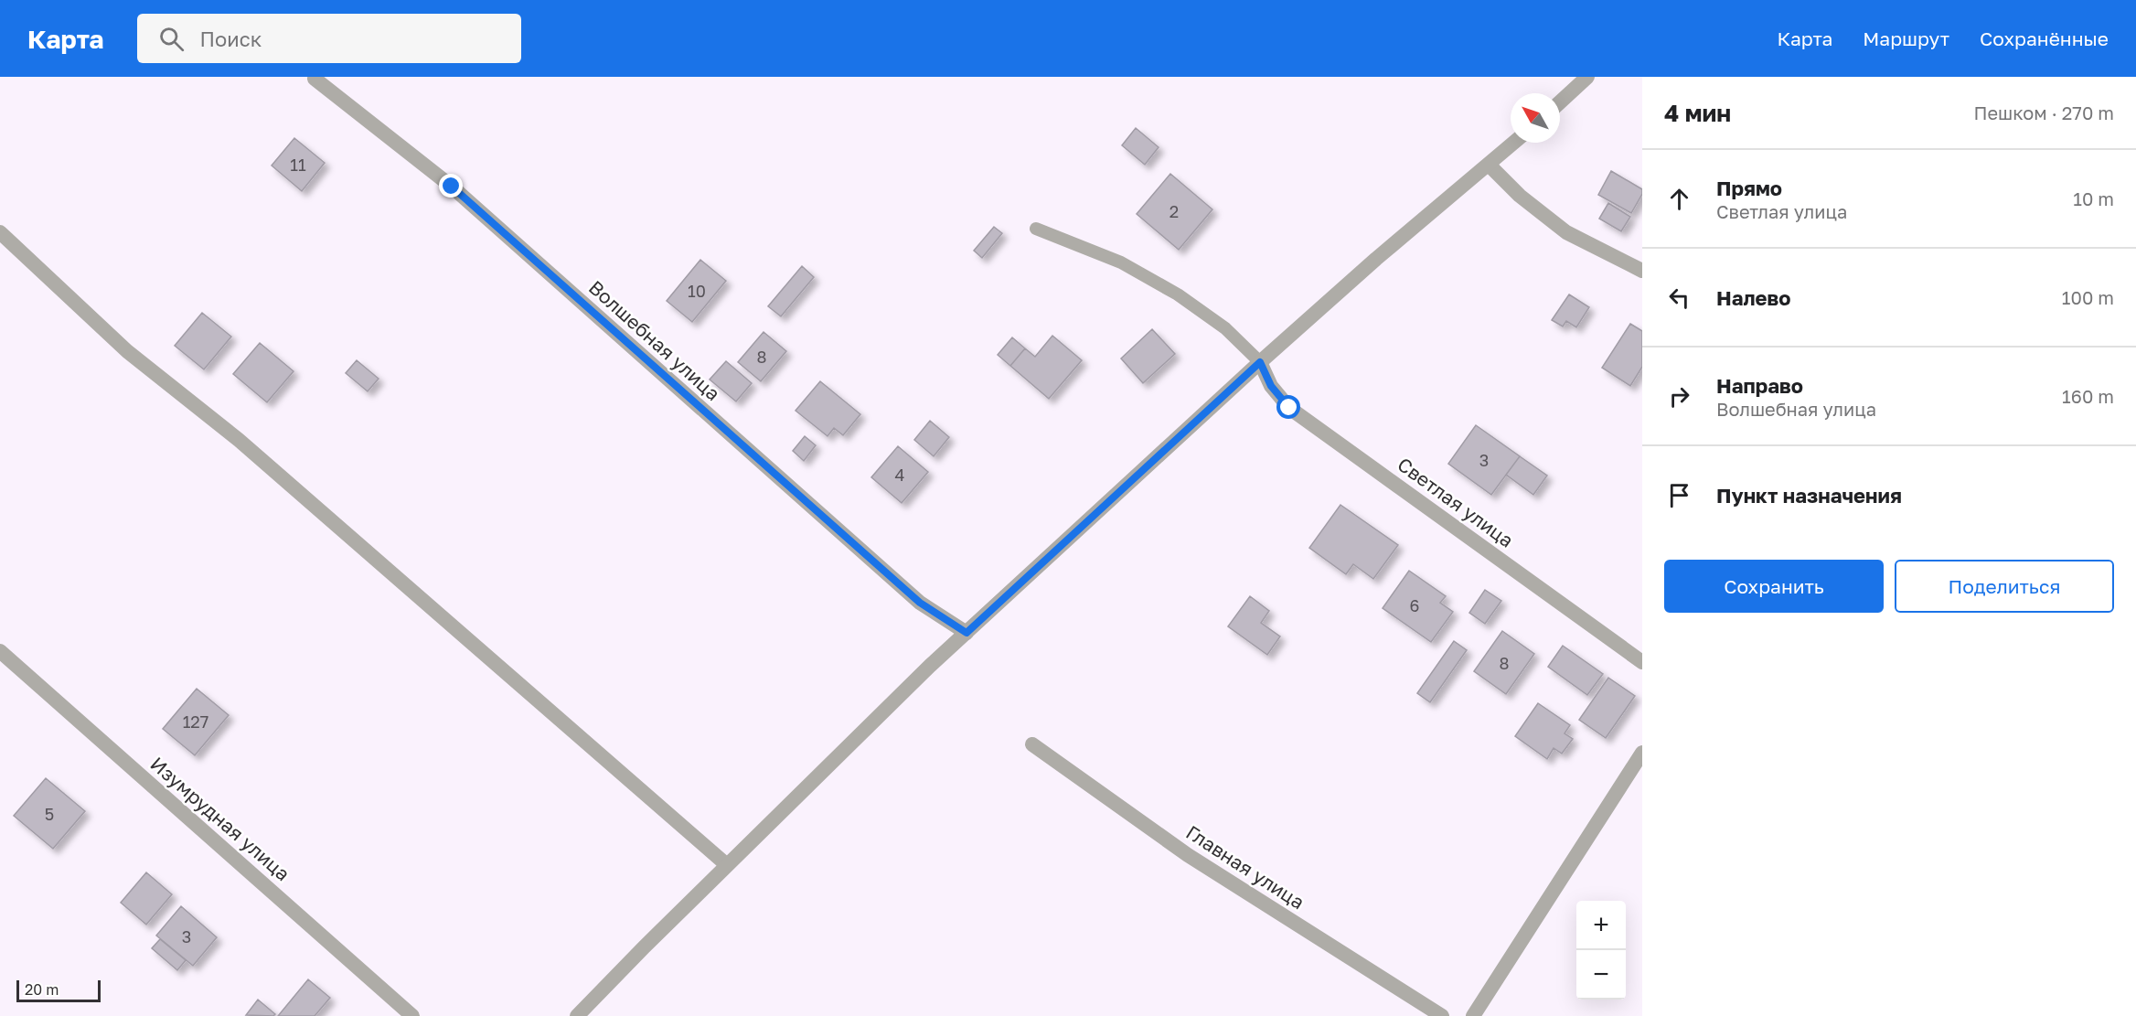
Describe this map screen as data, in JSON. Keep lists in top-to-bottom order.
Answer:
{
  "streets": {
    "street": [
      "Волшебная улица",
      "Светлая улица",
      "Изумрудная улица",
      "Главная улица"
    ]
  },
  "house_numbers": [
    "11",
    "2",
    "10",
    "8",
    "3",
    "4",
    "6",
    "8",
    "127",
    "5",
    "3"
  ],
  "scale_bar": "20 m",
  "north": "top left",
  "page": {
    "header": "Карта",
    "search": "Поиск",
    "nav": ["Карта", "Маршрут", "Сохранённые"],
    "heading": ["4 мин", "Пешком · 270 m"],
    "list": [
      ["Прямо", "Светлая улица", "10 m"],
      ["Налево", "100 m"],
      ["Направо", "Волшебная улица", "160 m"],
      "Пункт назначения"
    ],
    "buttons": ["Сохранить", "Поделиться"],
    "map_buttons": ["+", "−"],
    "scale": "20 m"
  }
}
